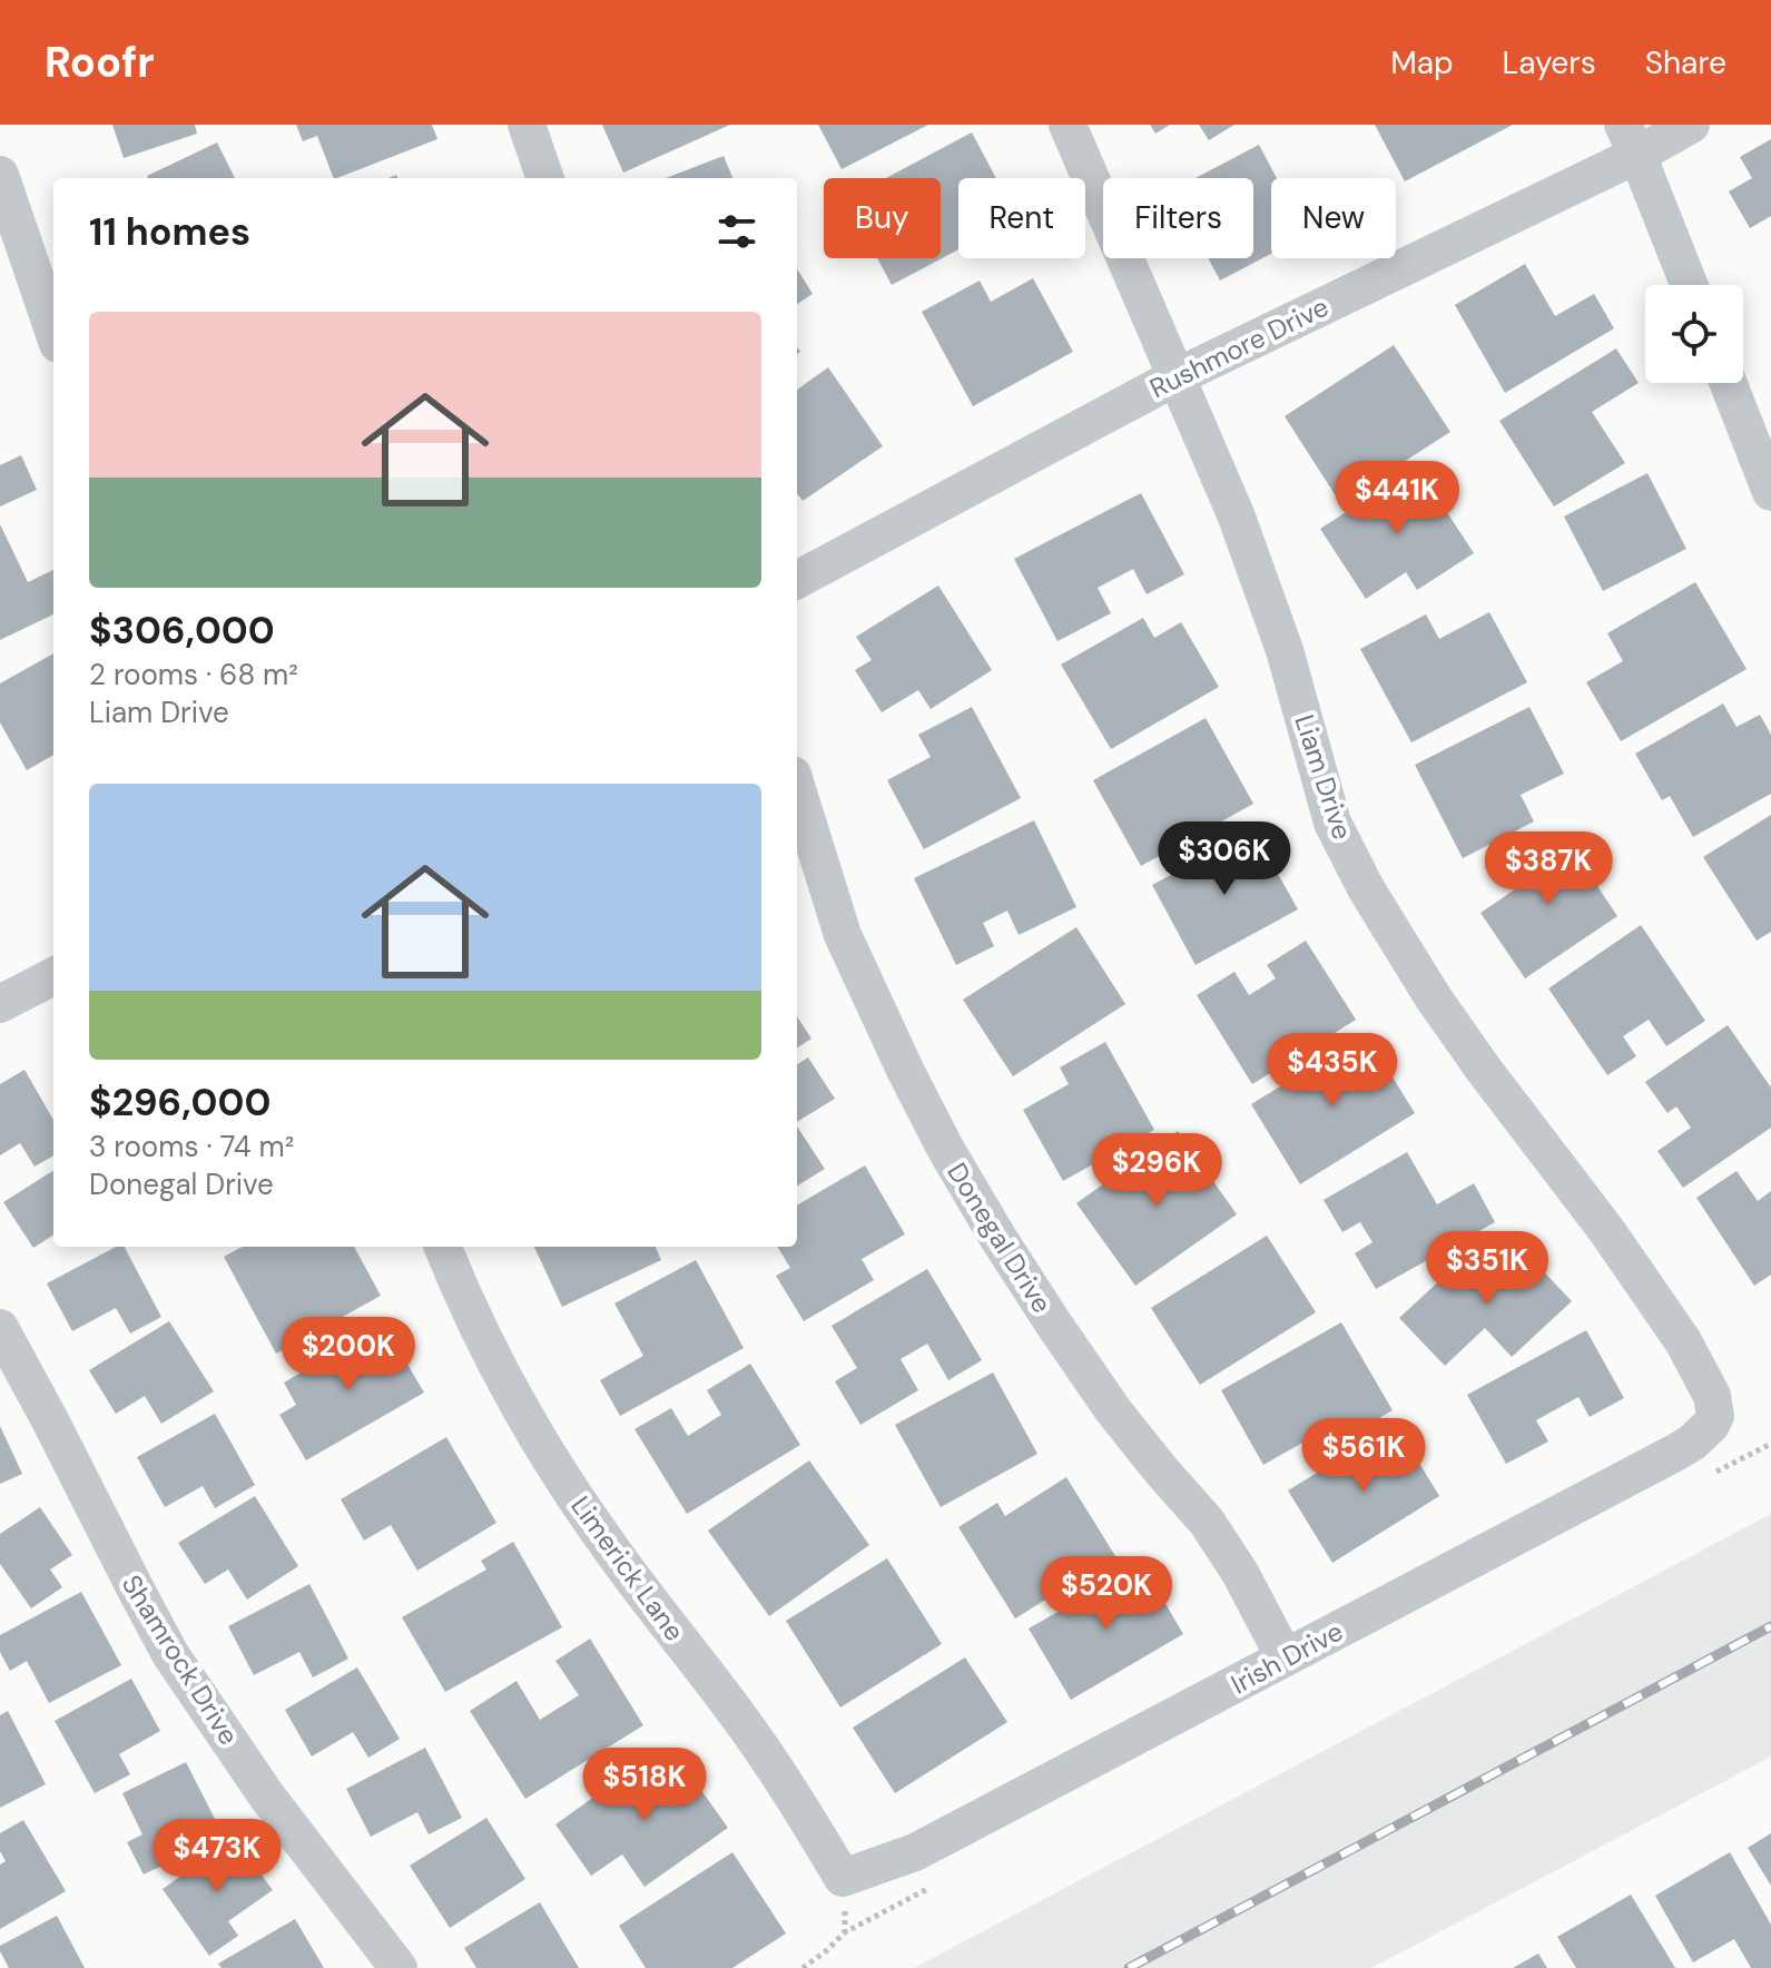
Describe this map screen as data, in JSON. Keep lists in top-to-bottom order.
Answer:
{
  "streets": {
    "street": [
      "Rushmore Drive",
      "Liam Drive",
      "Donegal Drive",
      "Limerick Lane",
      "Irish Drive",
      "Shamrock Drive"
    ]
  },
  "crossings": [
    ["Rushmore Drive", "Liam Drive"],
    ["Liam Drive", "Irish Drive"],
    ["Donegal Drive", "Irish Drive"],
    ["Limerick Lane", "Irish Drive"]
  ],
  "page": {
    "header": "Roofr",
    "nav": ["Map", "Layers", "Share"],
    "chip": [
      "Buy",
      "Rent",
      "Filters",
      "New"
    ],
    "heading": "11 homes",
    "list": [
      {
        "name": "$306,000",
        "note": "2 rooms · 68 m² · Liam Drive"
      },
      {
        "name": "$296,000",
        "note": "3 rooms · 74 m² · Donegal Drive"
      }
    ],
    "price": [
      "$441K",
      "$306K",
      "$387K",
      "$435K",
      "$296K",
      "$351K",
      "$200K",
      "$561K",
      "$520K",
      "$518K",
      "$473K"
    ]
  }
}
